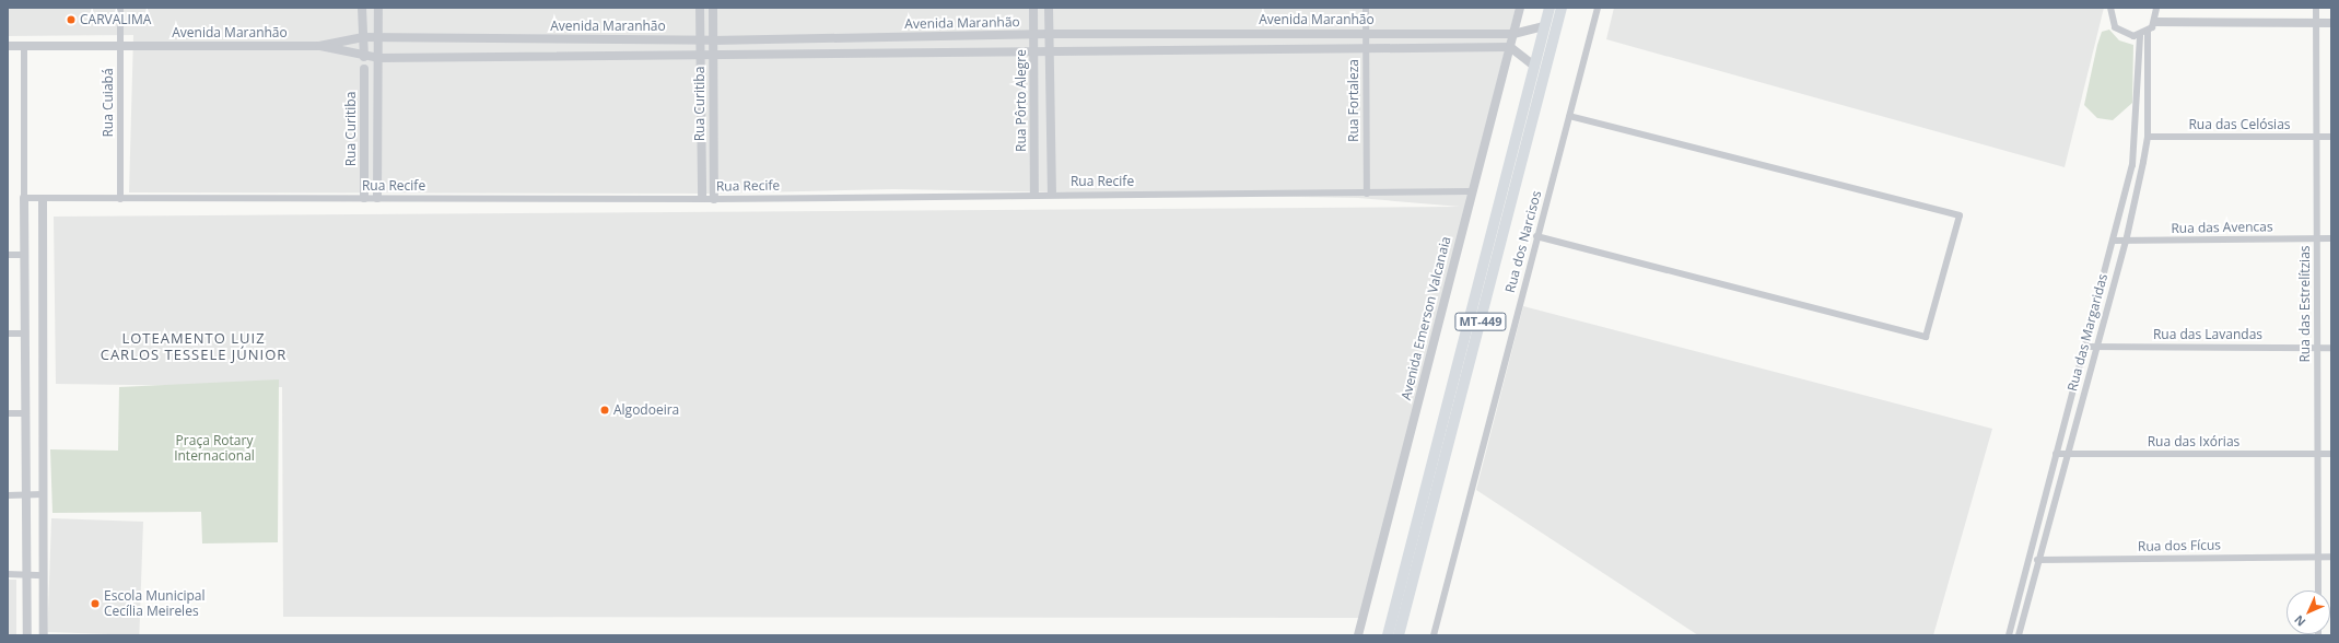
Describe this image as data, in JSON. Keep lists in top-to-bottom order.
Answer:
{
  "streets": {
    "main road": ["MT-449"],
    "street": [
      "Avenida Maranhão",
      "Rua Pôrto Alegre",
      "Rua Fortaleza",
      "Rua Cuiabá",
      "Rua Curitiba",
      "Rua das Celósias",
      "Rua Recife",
      "Rua das Avencas",
      "Rua dos Narcisos",
      "Rua das Estrelítzias",
      "Avenida Emerson Valcanaia",
      "Rua das Margaridas",
      "Rua das Lavandas",
      "Rua das Ixórias",
      "Rua dos Fícus"
    ]
  },
  "crossings": [
    ["Avenida Maranhão", "Rua Pôrto Alegre"],
    ["Avenida Maranhão", "Rua Fortaleza"],
    ["Avenida Maranhão", "Rua Cuiabá"],
    ["Avenida Maranhão", "Rua Curitiba"],
    ["Avenida Maranhão", "Avenida Emerson Valcanaia"],
    ["Avenida Maranhão", "MT-449"],
    ["Rua Pôrto Alegre", "Rua Recife"],
    ["Rua Fortaleza", "Rua Recife"],
    ["Rua Cuiabá", "Rua Recife"],
    ["Rua Curitiba", "Rua Recife"],
    ["Rua das Celósias", "Rua das Estrelítzias"],
    ["Rua das Celósias", "Rua das Margaridas"],
    ["Rua Recife", "Avenida Emerson Valcanaia"],
    ["Rua das Avencas", "Rua das Estrelítzias"],
    ["Rua das Avencas", "Rua das Margaridas"],
    ["Rua das Estrelítzias", "Rua das Lavandas"],
    ["Rua das Estrelítzias", "Rua das Ixórias"],
    ["Rua das Estrelítzias", "Rua dos Fícus"],
    ["Rua das Margaridas", "Rua das Lavandas"],
    ["Rua das Margaridas", "Rua das Ixórias"],
    ["Rua das Margaridas", "Rua dos Fícus"]
  ],
  "districts": ["LOTEAMENTO LUIZ CARLOS TESSELE JÚNIOR"],
  "parks": ["Praça Rotary Internacional"],
  "places": ["CARVALIMA", "Algodoeira", "Escola Municipal Cecília Meireles"],
  "north": "bottom left"
}
